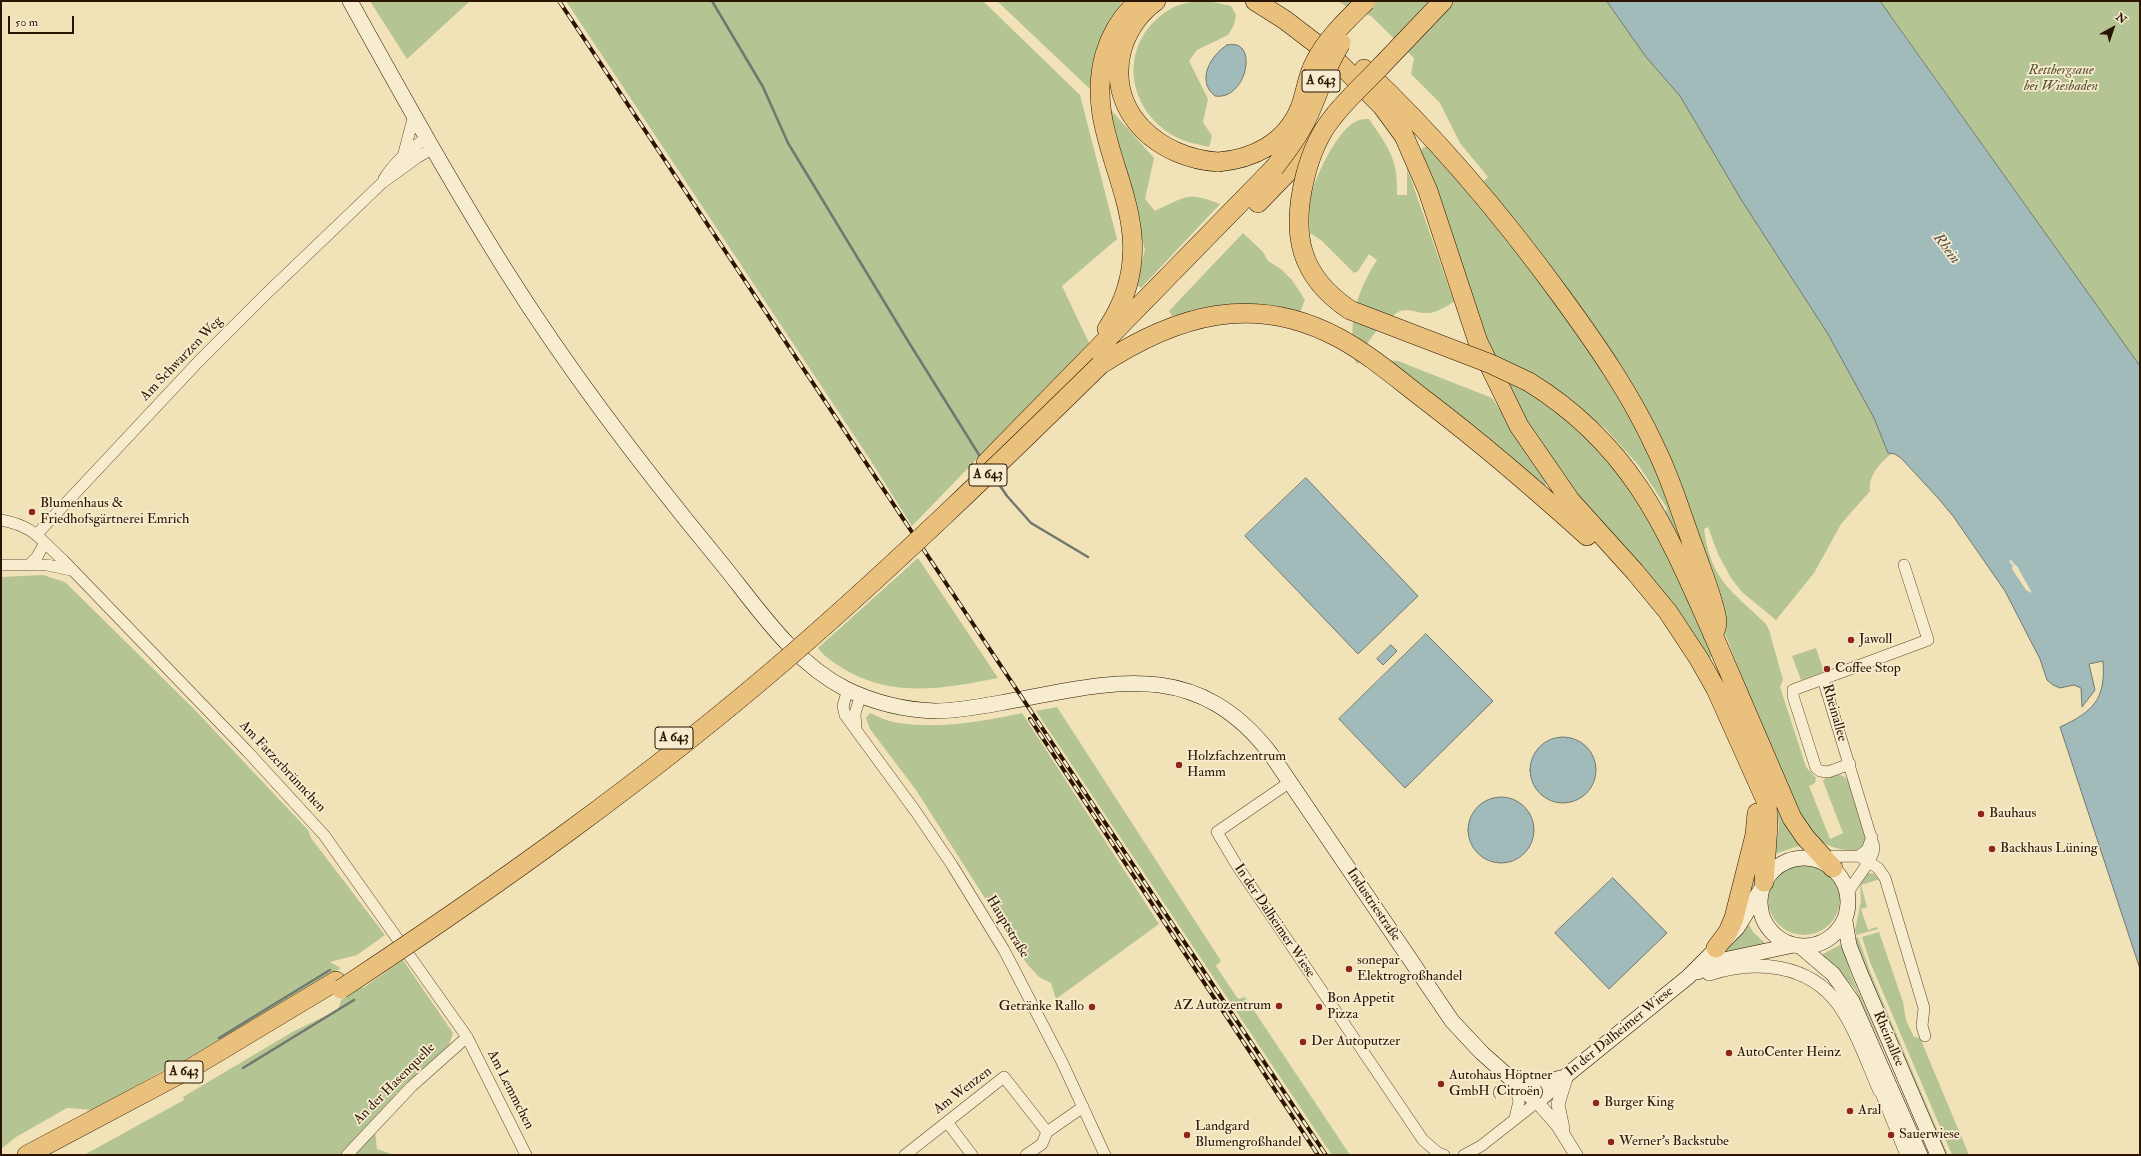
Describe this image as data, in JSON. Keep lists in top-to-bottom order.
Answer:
{
  "streets": {
    "highway": ["A 643"],
    "main road": ["Rheinallee", "Industriestraße", "In der Dalheimer Wiese"],
    "street": [
      "Am Schwarzen Weg",
      "Am Fatzerbrünnchen",
      "Hauptstraße",
      "An der Hasenquelle",
      "Am Lemmchen",
      "Am Wenzen"
    ]
  },
  "crossings": [
    ["Am Schwarzen Weg", "Am Fatzerbrünnchen"],
    ["Am Schwarzen Weg", "Industriestraße"],
    ["Rheinallee", "In der Dalheimer Wiese"],
    ["Am Fatzerbrünnchen", "An der Hasenquelle"],
    ["Am Fatzerbrünnchen", "Am Lemmchen"],
    ["Industriestraße", "In der Dalheimer Wiese"],
    ["Industriestraße", "Hauptstraße"],
    ["An der Hasenquelle", "Am Lemmchen"]
  ],
  "water": ["Rhein"],
  "parks": ["Rettbergsaue bei Wiesbaden"],
  "places": [
    "Blumenhaus & Friedhofsgärtnerei Emrich",
    "Jawoll",
    "Coffee Stop",
    "Holzfachzentrum Hamm",
    "Bauhaus",
    "Backhaus Lüning",
    "sonepar Elektrogroßhandel",
    "AZ Autozentrum",
    "Getränke Rallo",
    "Bon Appetit Pizza",
    "Der Autoputzer",
    "AutoCenter Heinz",
    "Autohaus Höptner GmbH (Citroën)",
    "Burger King",
    "Aral",
    "Landgard Blumengroßhandel",
    "Sauerwiese",
    "Werner's Backstube"
  ],
  "scale_bar": "50 m",
  "north": "top right"
}
